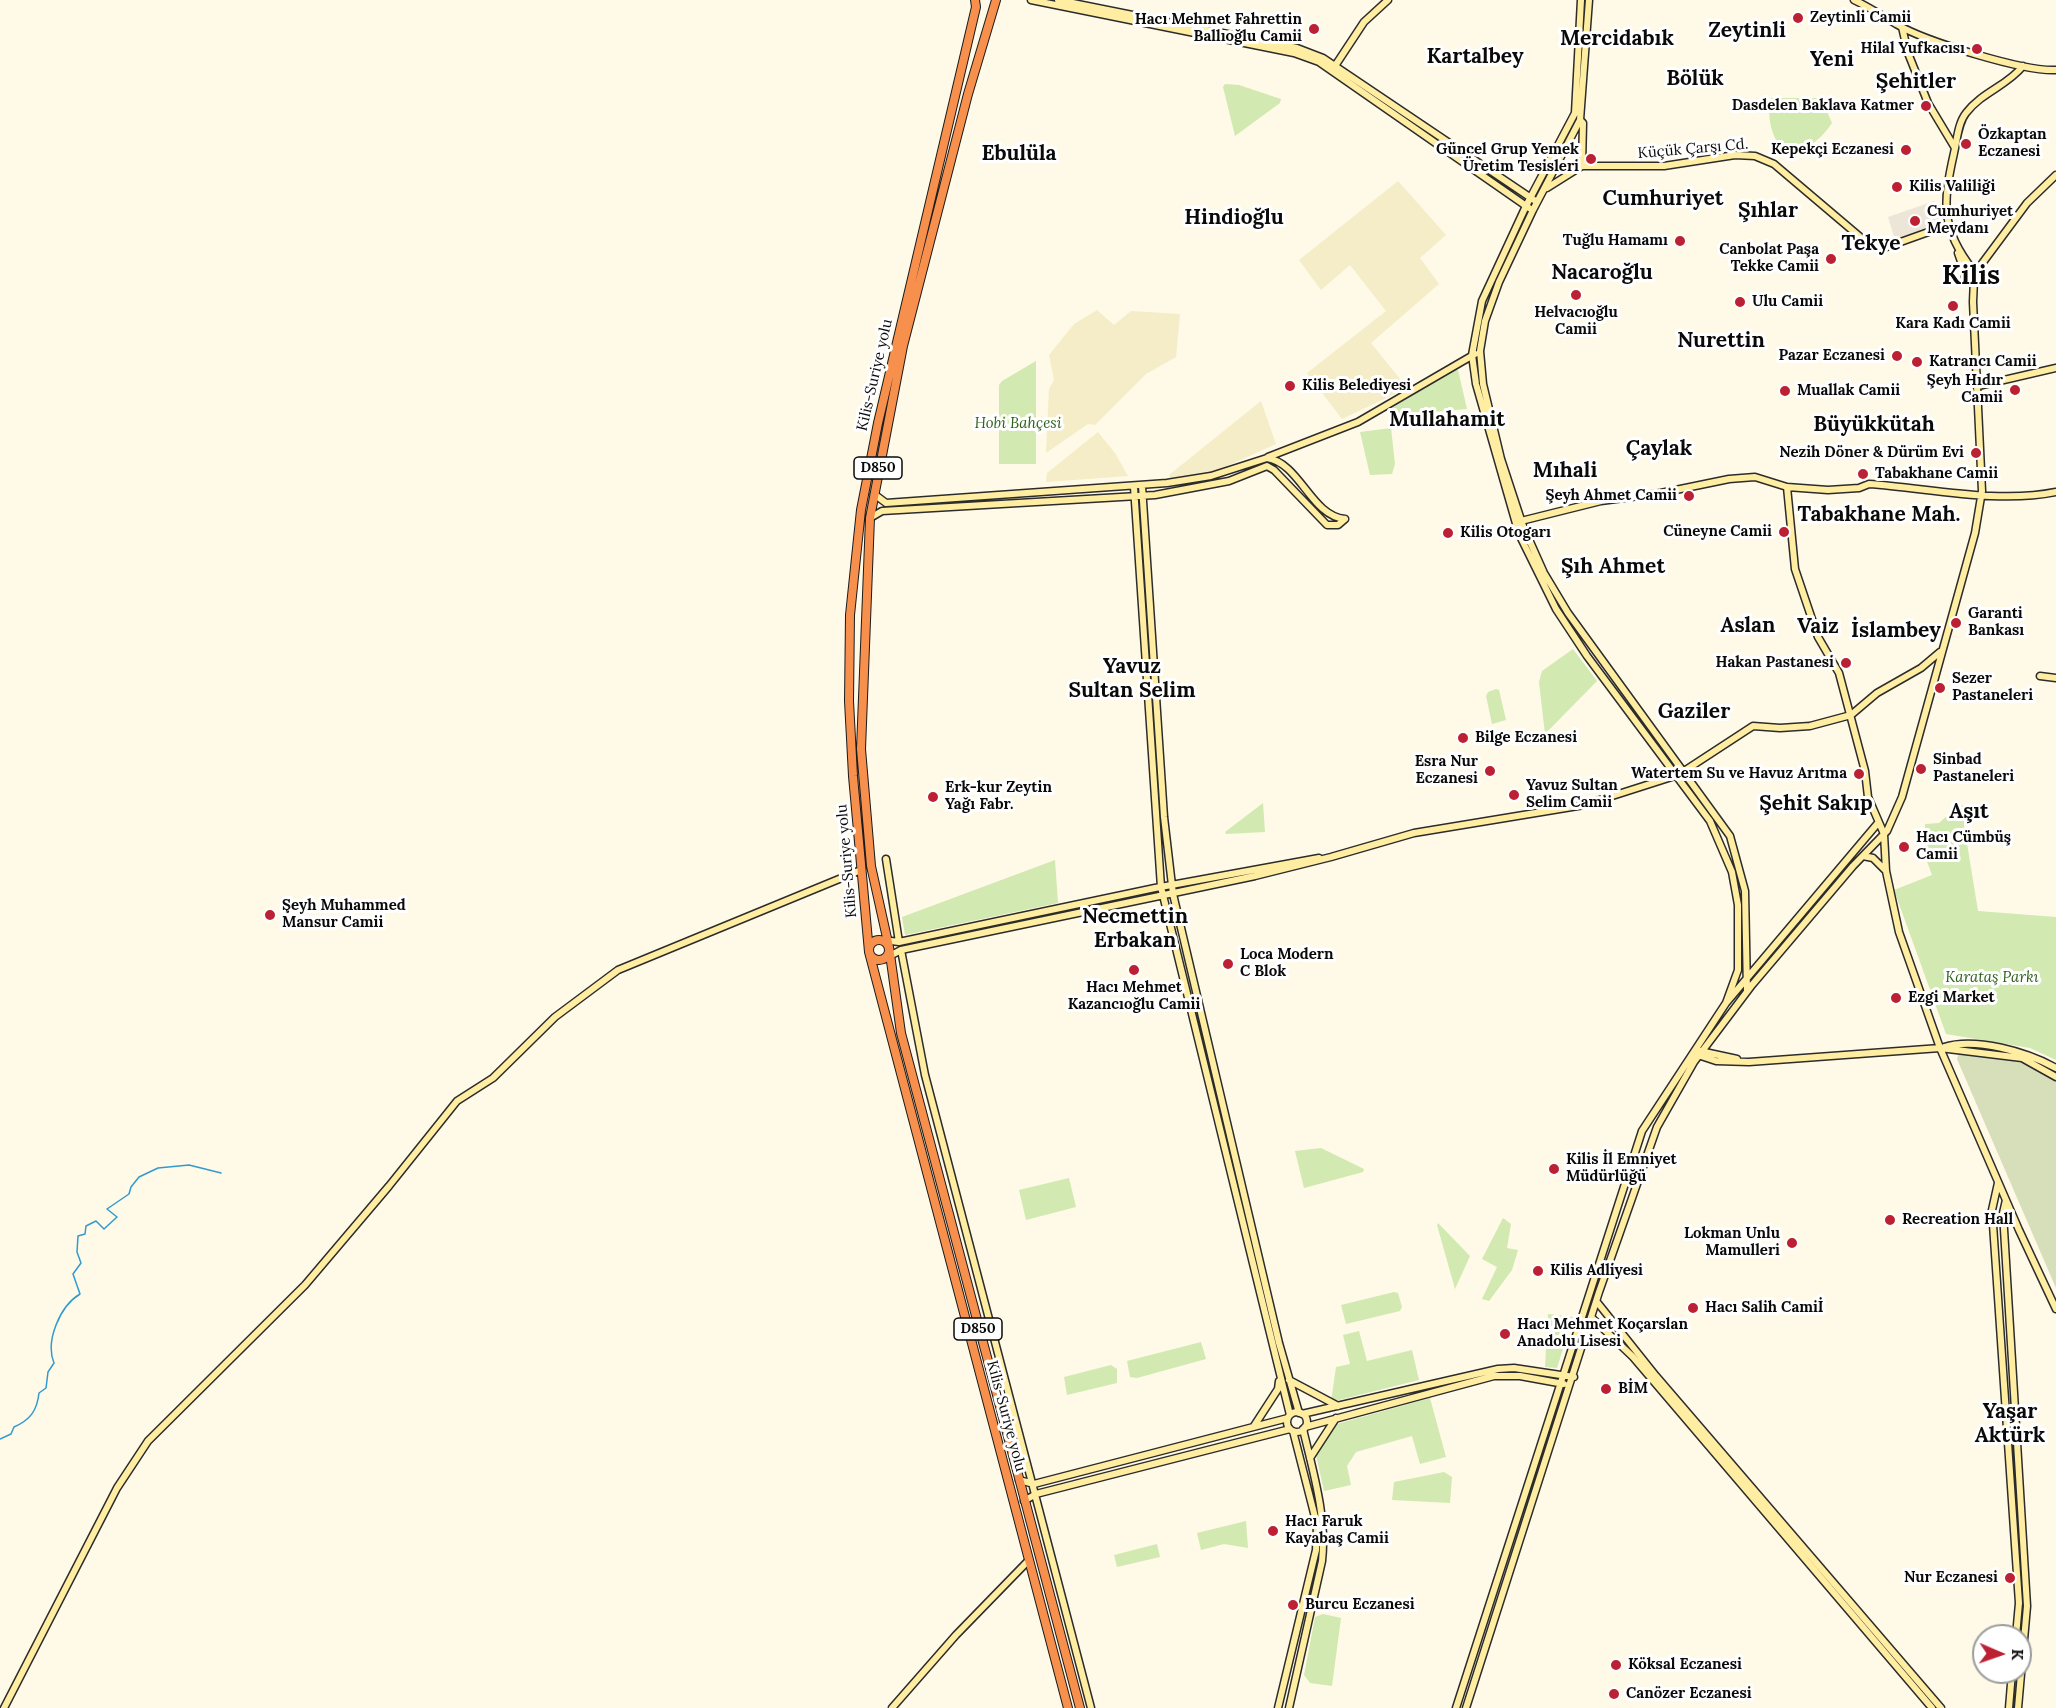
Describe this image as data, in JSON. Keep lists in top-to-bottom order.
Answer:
{
  "streets": {
    "highway": ["Kilis-Suriye yolu", "D850"],
    "street": ["Küçük Çarşı Cd."]
  },
  "districts": [
    "Zeytinli",
    "Mercidabık",
    "Kartalbey",
    "Yeni",
    "Bölük",
    "Şehitler",
    "Ebulüla",
    "Cumhuriyet",
    "Şıhlar",
    "Hindioğlu",
    "Tekye",
    "Nacaroğlu",
    "Kilis",
    "Nurettin",
    "Mullahamit",
    "Büyükkütah",
    "Çaylak",
    "Mıhali",
    "Tabakhane Mah.",
    "Şıh Ahmet",
    "Aslan",
    "Vaiz",
    "İslambey",
    "Yavuz Sultan Selim",
    "Gaziler",
    "Şehit Sakıp",
    "Aşıt",
    "Necmettin Erbakan",
    "Yaşar Aktürk"
  ],
  "parks": ["Hobi Bahçesi", "Karataş Parkı"],
  "places": [
    "Zeytinli Camii",
    "Hacı Mehmet Fahrettin Ballıoğlu Camii",
    "Hilal Yufkacısı",
    "Dasdelen Baklava Katmer",
    "Özkaptan Eczanesi",
    "Kepekçi Eczanesi",
    "Güncel Grup Yemek Üretim Tesisleri",
    "Kilis Valiliği",
    "Cumhuriyet Meydanı",
    "Tuğlu Hamamı",
    "Canbolat Paşa Tekke Camii",
    "Helvacıoğlu Camii",
    "Ulu Camii",
    "Kara Kadı Camii",
    "Pazar Eczanesi",
    "Katrancı Camii",
    "Kilis Belediyesi",
    "Şeyh Hıdır Camii",
    "Muallak Camii",
    "Nezih Döner & Dürüm Evi",
    "Tabakhane Camii",
    "Şeyh Ahmet Camii",
    "Cüneyne Camii",
    "Kilis Otogarı",
    "Garanti Bankası",
    "Hakan Pastanesi",
    "Sezer Pastaneleri",
    "Bilge Eczanesi",
    "Sinbad Pastaneleri",
    "Esra Nur Eczanesi",
    "Watertem Su ve Havuz Arıtma",
    "Yavuz Sultan Selim Camii",
    "Erk-kur Zeytin Yağı Fabr.",
    "Hacı Cümbüş Camii",
    "Şeyh Muhammed Mansur Camii",
    "Loca Modern C Blok",
    "Hacı Mehmet Kazancıoğlu Camii",
    "Ezgi Market",
    "Kilis İl Emniyet Müdürlüğü",
    "Recreation Hall",
    "Lokman Unlu Mamulleri",
    "Kilis Adliyesi",
    "Hacı Salih Camiİ",
    "Hacı Mehmet Koçarslan Anadolu Lisesi",
    "BİM",
    "Hacı Faruk Kayabaş Camii",
    "Nur Eczanesi",
    "Burcu Eczanesi",
    "Köksal Eczanesi",
    "Canözer Eczanesi"
  ],
  "north": "right"
}
